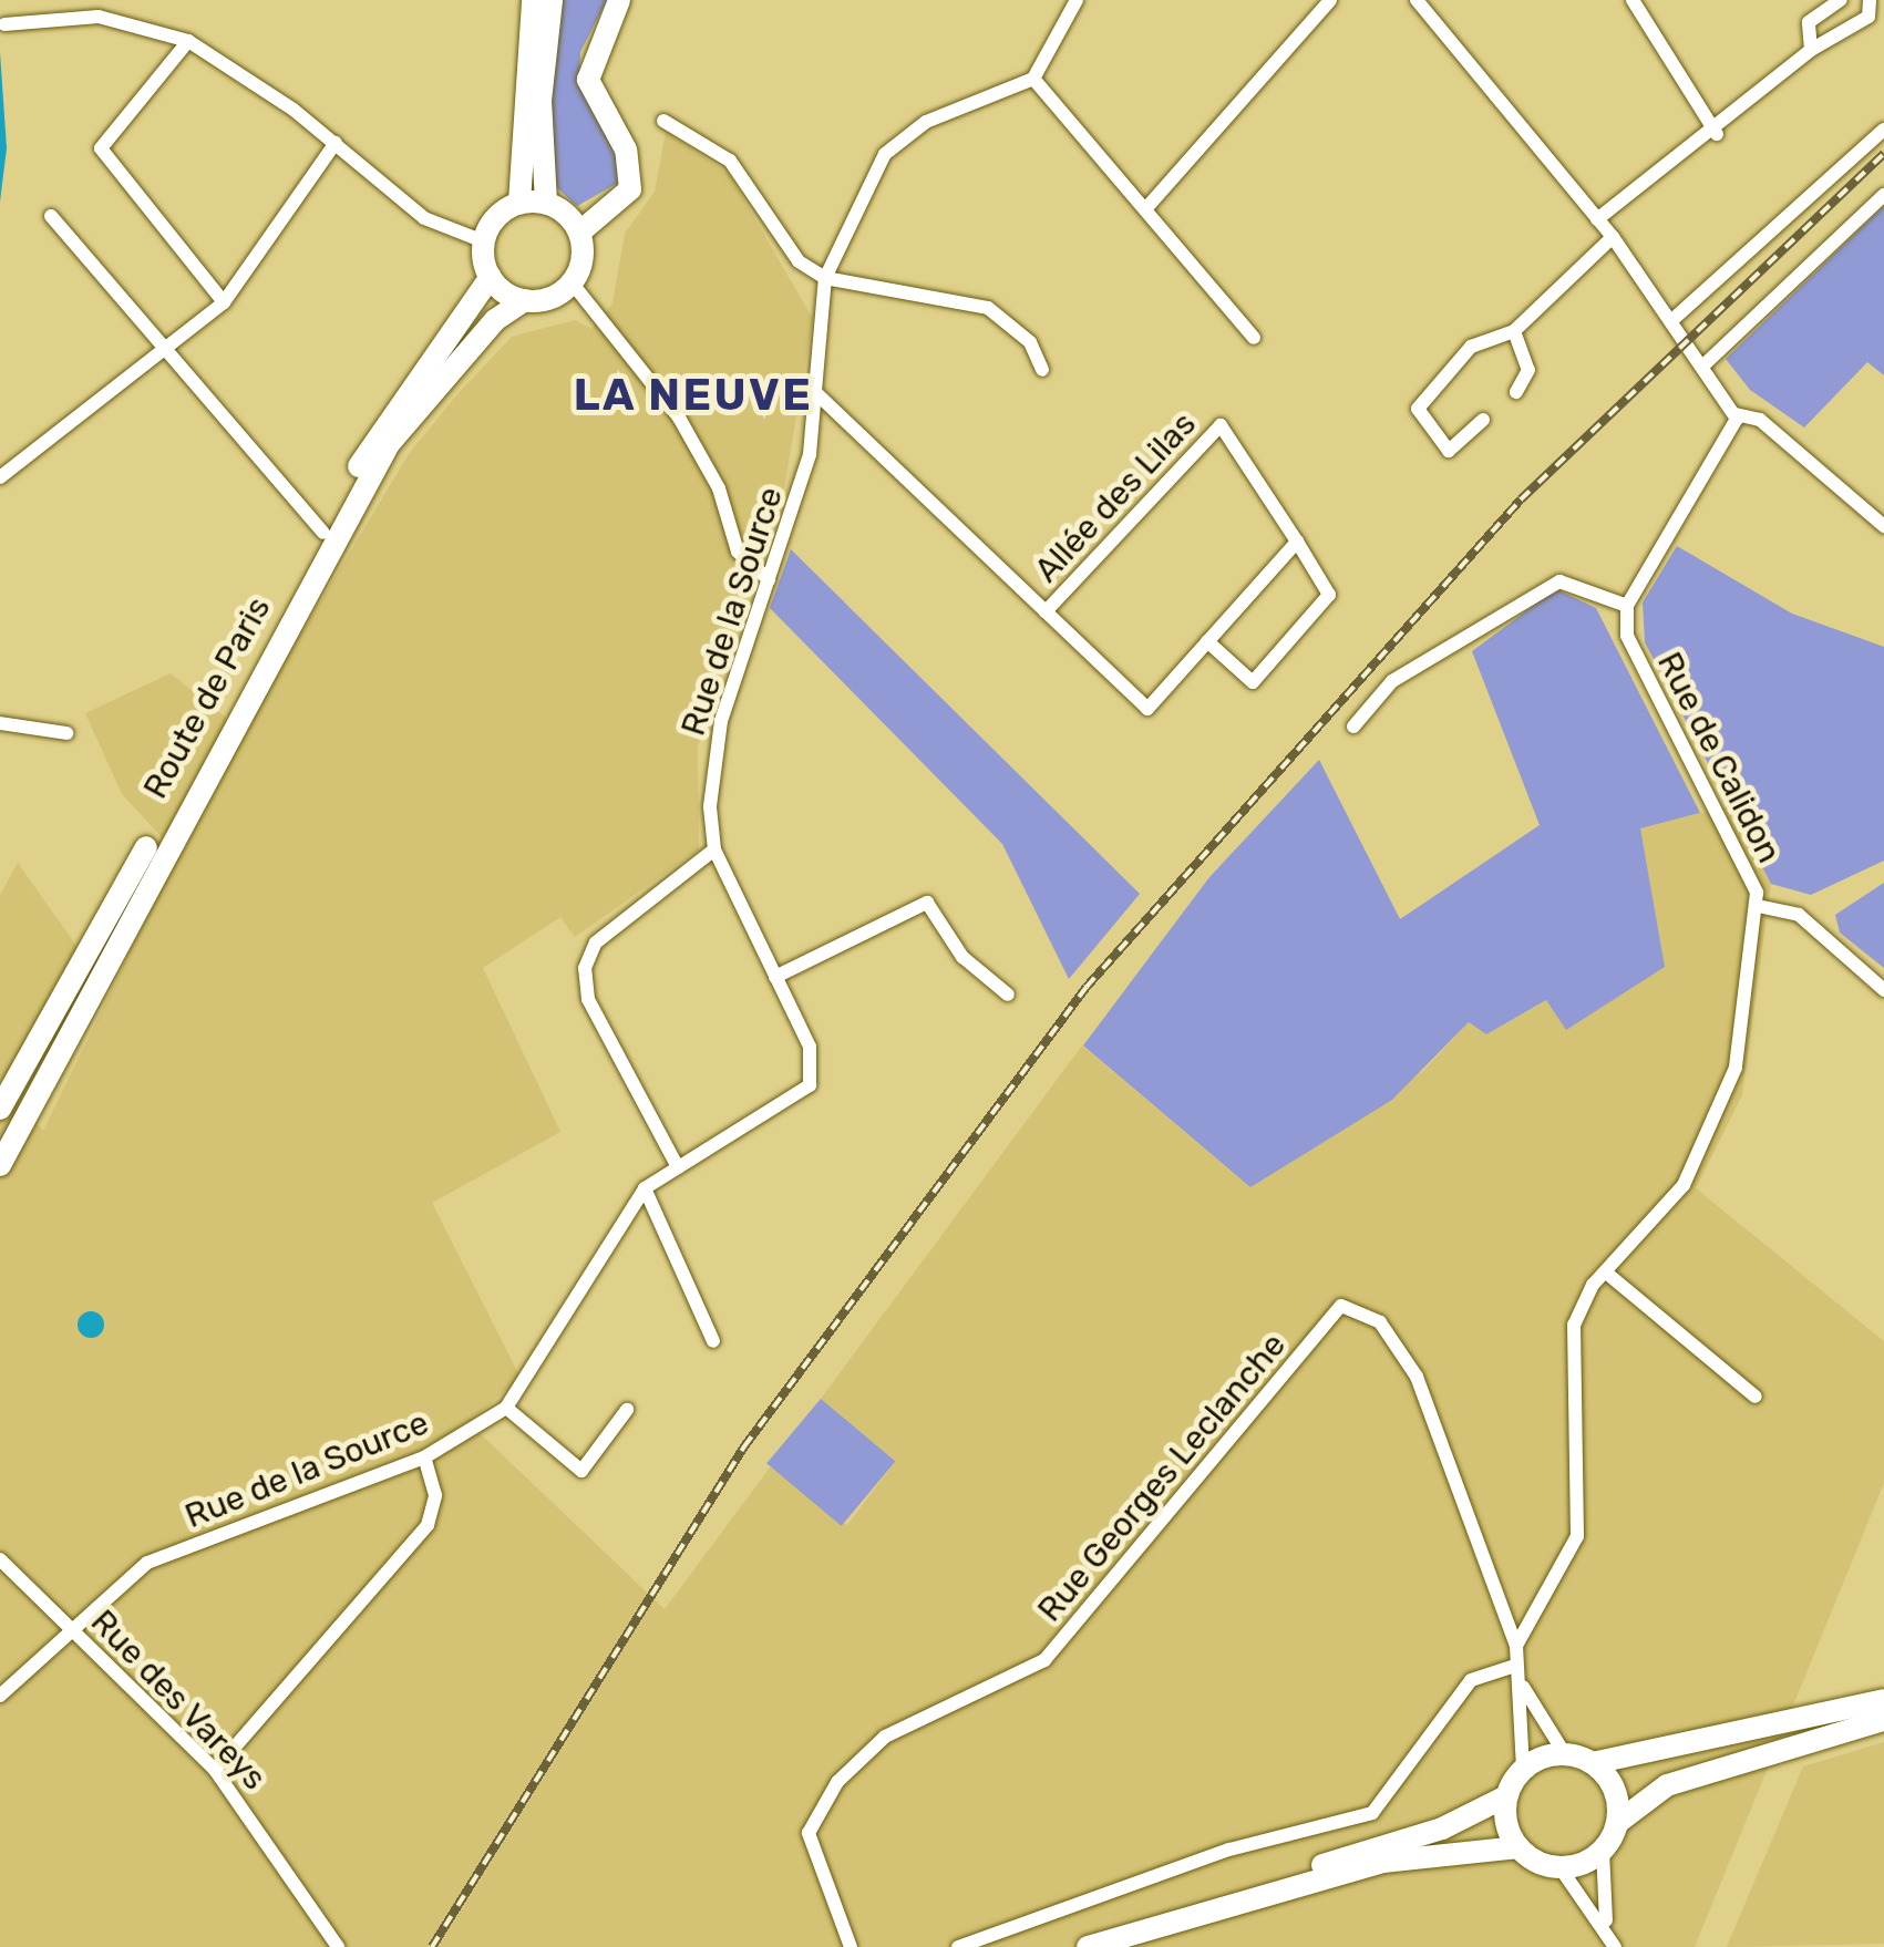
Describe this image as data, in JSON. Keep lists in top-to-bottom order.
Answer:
{
  "streets": {
    "main road": ["Route de Paris"],
    "street": [
      "Allée des Lilas",
      "Rue de la Source",
      "Rue de Calidon",
      "Rue Georges Leclanche",
      "Rue des Vareys"
    ]
  },
  "crossings": [
    ["Allée des Lilas", "Rue de la Source"],
    ["Rue de la Source", "Rue des Vareys"],
    ["Rue de Calidon", "Rue Georges Leclanche"]
  ],
  "districts": ["LA NEUVE"]
}
